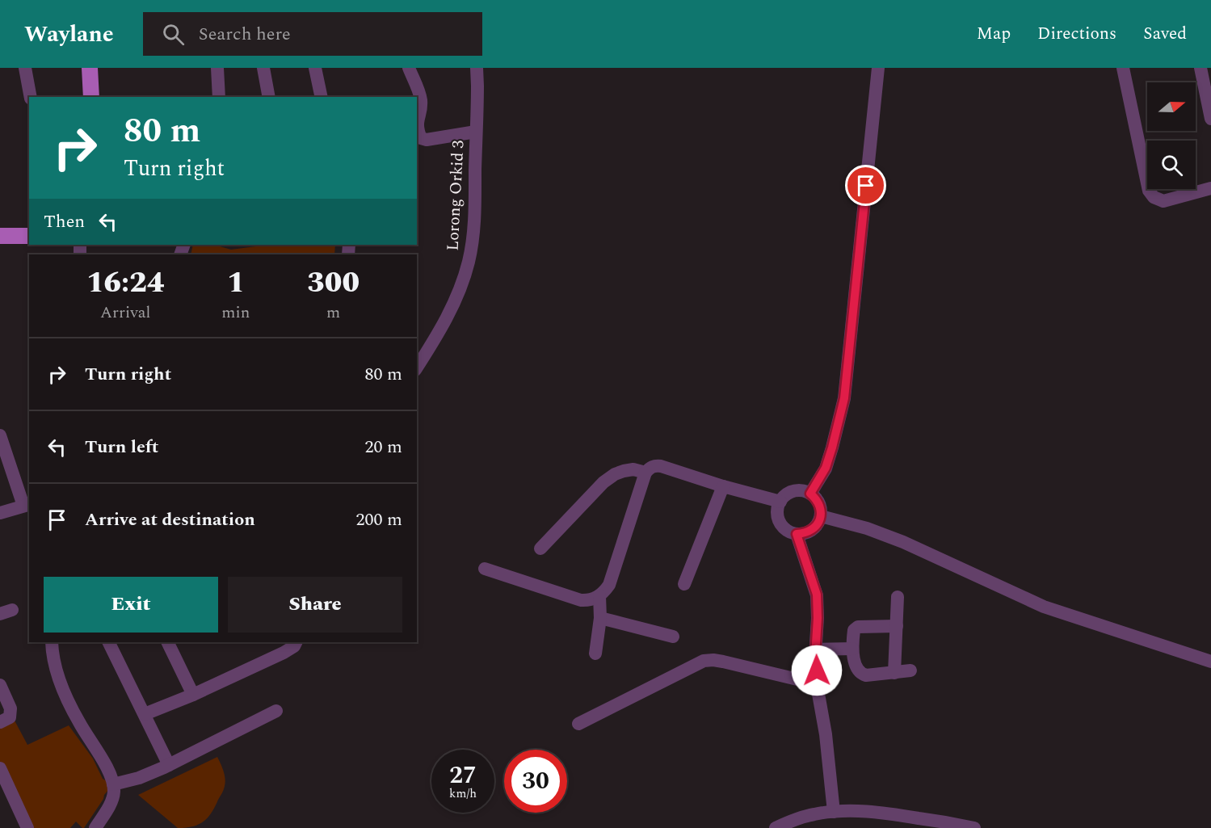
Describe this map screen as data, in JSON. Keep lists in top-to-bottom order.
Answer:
{
  "streets": {
    "street": ["Lorong Orkid 3"]
  },
  "north": "right",
  "page": {
    "header": "Waylane",
    "search": "Search here",
    "nav": ["Map", "Directions", "Saved"],
    "turn": ["80 m", "Turn right"],
    "then": "Then",
    "eta": [
      "16:24",
      "Arrival",
      "1",
      "min",
      "300",
      "m"
    ],
    "list": [
      {
        "name": "Turn right",
        "value": "80 m"
      },
      {
        "name": "Turn left",
        "value": "20 m"
      },
      {
        "name": "Arrive at destination",
        "value": "200 m"
      }
    ],
    "buttons": ["Exit", "Share"],
    "speed": "27 km/h",
    "limit": "30"
  }
}
